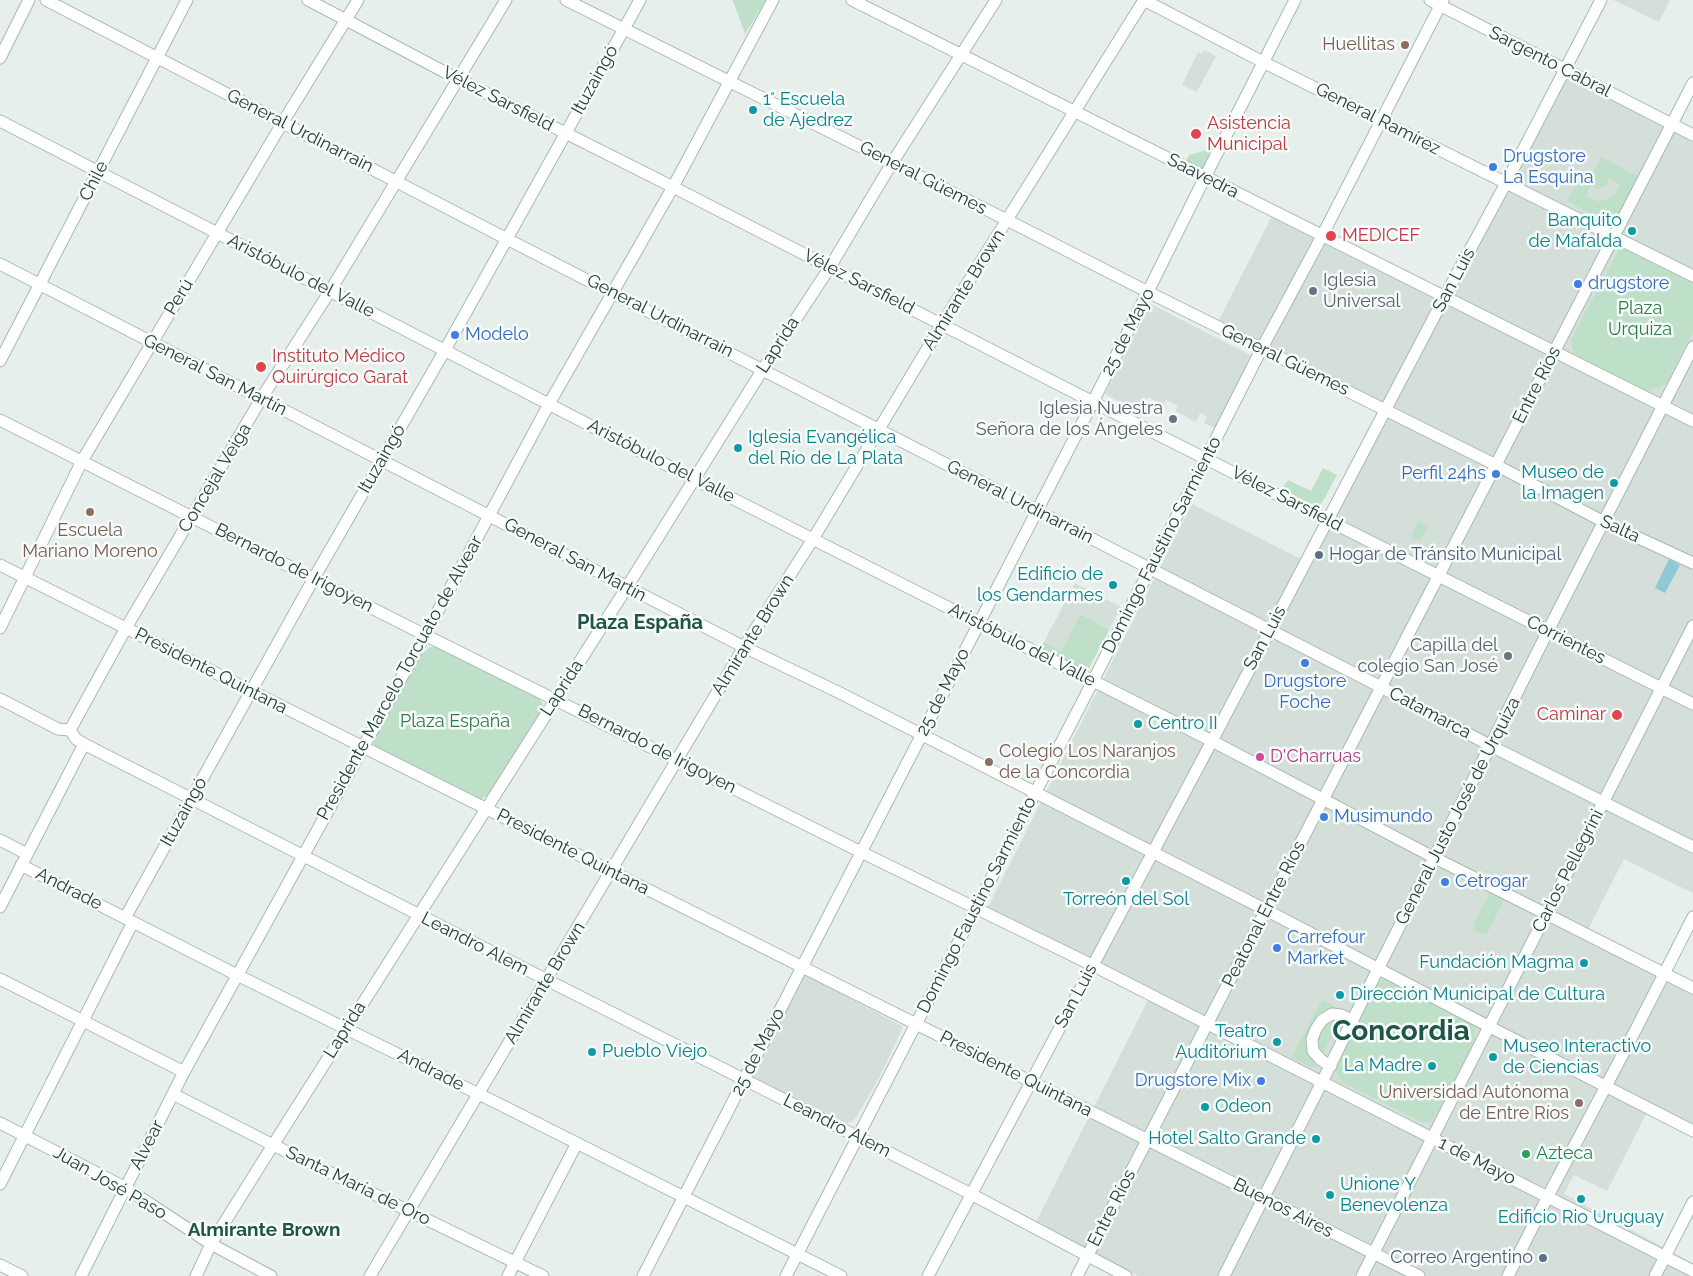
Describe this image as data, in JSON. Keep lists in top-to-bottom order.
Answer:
{
  "streets": {
    "street": [
      "Sargento Cabral",
      "Ituzaingó",
      "Vélez Sarsfield",
      "General Ramírez",
      "General Urdinarrain",
      "Saavedra",
      "General Güemes",
      "Chile",
      "Aristóbulo del Valle",
      "San Luis",
      "Almirante Brown",
      "Perú",
      "25 de Mayo",
      "Laprida",
      "General San Martín",
      "Entre Ríos",
      "Concejal Veiga",
      "Salta",
      "Domingo Faustino Sarmiento",
      "Bernardo de Irigoyen",
      "Corrientes",
      "Presidente Quintana",
      "Presidente Marcelo Torcuato de Alvear",
      "Catamarca",
      "General Justo José de Urquiza",
      "Carlos Pellegrini",
      "Andrade",
      "Peatonal Entre Ríos",
      "Leandro Alem",
      "Alvear",
      "1 de Mayo",
      "Juan José Paso",
      "Santa María de Oro",
      "Buenos Aires"
    ]
  },
  "crossings": [
    ["Sargento Cabral", "San Luis"],
    ["Sargento Cabral", "Entre Ríos"],
    ["Sargento Cabral", "Domingo Faustino Sarmiento"],
    ["Ituzaingó", "Vélez Sarsfield"],
    ["Ituzaingó", "General Urdinarrain"],
    ["Ituzaingó", "General Güemes"],
    ["Ituzaingó", "Aristóbulo del Valle"],
    ["Ituzaingó", "General San Martín"],
    ["Ituzaingó", "Bernardo de Irigoyen"],
    ["Ituzaingó", "Presidente Quintana"],
    ["Ituzaingó", "Andrade"],
    ["Ituzaingó", "Leandro Alem"],
    ["Ituzaingó", "Juan José Paso"],
    ["Vélez Sarsfield", "San Luis"],
    ["Vélez Sarsfield", "Almirante Brown"],
    ["Vélez Sarsfield", "Perú"],
    ["Vélez Sarsfield", "25 de Mayo"],
    ["Vélez Sarsfield", "Laprida"],
    ["Vélez Sarsfield", "Entre Ríos"],
    ["Vélez Sarsfield", "Concejal Veiga"],
    ["Vélez Sarsfield", "Domingo Faustino Sarmiento"],
    ["Vélez Sarsfield", "Corrientes"],
    ["Vélez Sarsfield", "Presidente Marcelo Torcuato de Alvear"],
    ["General Ramírez", "San Luis"],
    ["General Ramírez", "Almirante Brown"],
    ["General Ramírez", "25 de Mayo"],
    ["General Ramírez", "Entre Ríos"],
    ["General Ramírez", "Domingo Faustino Sarmiento"],
    ["General Urdinarrain", "Chile"],
    ["General Urdinarrain", "San Luis"],
    ["General Urdinarrain", "Almirante Brown"],
    ["General Urdinarrain", "Perú"],
    ["General Urdinarrain", "25 de Mayo"],
    ["General Urdinarrain", "Laprida"],
    ["General Urdinarrain", "Entre Ríos"],
    ["General Urdinarrain", "Concejal Veiga"],
    ["General Urdinarrain", "Domingo Faustino Sarmiento"],
    ["General Urdinarrain", "Presidente Marcelo Torcuato de Alvear"],
    ["General Urdinarrain", "Catamarca"],
    ["General Urdinarrain", "Peatonal Entre Ríos"],
    ["Saavedra", "San Luis"],
    ["Saavedra", "Almirante Brown"],
    ["Saavedra", "25 de Mayo"],
    ["Saavedra", "Laprida"],
    ["Saavedra", "Entre Ríos"],
    ["Saavedra", "Domingo Faustino Sarmiento"],
    ["Saavedra", "General Justo José de Urquiza"],
    ["General Güemes", "San Luis"],
    ["General Güemes", "Almirante Brown"],
    ["General Güemes", "25 de Mayo"],
    ["General Güemes", "Laprida"],
    ["General Güemes", "Entre Ríos"],
    ["General Güemes", "Salta"],
    ["General Güemes", "Domingo Faustino Sarmiento"],
    ["General Güemes", "Presidente Marcelo Torcuato de Alvear"],
    ["Chile", "Aristóbulo del Valle"],
    ["Chile", "General San Martín"],
    ["Aristóbulo del Valle", "San Luis"],
    ["Aristóbulo del Valle", "Almirante Brown"],
    ["Aristóbulo del Valle", "Perú"],
    ["Aristóbulo del Valle", "25 de Mayo"],
    ["Aristóbulo del Valle", "Laprida"],
    ["Aristóbulo del Valle", "Concejal Veiga"],
    ["Aristóbulo del Valle", "Domingo Faustino Sarmiento"],
    ["Aristóbulo del Valle", "Presidente Marcelo Torcuato de Alvear"],
    ["Aristóbulo del Valle", "General Justo José de Urquiza"],
    ["Aristóbulo del Valle", "Carlos Pellegrini"],
    ["Aristóbulo del Valle", "Peatonal Entre Ríos"],
    ["San Luis", "General San Martín"],
    ["San Luis", "Bernardo de Irigoyen"],
    ["San Luis", "Presidente Quintana"],
    ["San Luis", "Leandro Alem"],
    ["Almirante Brown", "General San Martín"],
    ["Almirante Brown", "Bernardo de Irigoyen"],
    ["Almirante Brown", "Presidente Quintana"],
    ["Almirante Brown", "Andrade"],
    ["Almirante Brown", "Leandro Alem"],
    ["Almirante Brown", "Santa María de Oro"],
    ["Perú", "General San Martín"],
    ["Perú", "Bernardo de Irigoyen"],
    ["Perú", "Presidente Quintana"],
    ["25 de Mayo", "General San Martín"],
    ["25 de Mayo", "Bernardo de Irigoyen"],
    ["25 de Mayo", "Presidente Quintana"],
    ["25 de Mayo", "Andrade"],
    ["25 de Mayo", "Leandro Alem"],
    ["Laprida", "General San Martín"],
    ["Laprida", "Bernardo de Irigoyen"],
    ["Laprida", "Presidente Quintana"],
    ["Laprida", "Andrade"],
    ["Laprida", "Leandro Alem"],
    ["Laprida", "Juan José Paso"],
    ["Laprida", "Santa María de Oro"],
    ["General San Martín", "Concejal Veiga"],
    ["General San Martín", "Domingo Faustino Sarmiento"],
    ["General San Martín", "Presidente Marcelo Torcuato de Alvear"],
    ["General San Martín", "General Justo José de Urquiza"],
    ["General San Martín", "Carlos Pellegrini"],
    ["General San Martín", "Peatonal Entre Ríos"],
    ["Entre Ríos", "Salta"],
    ["Entre Ríos", "Corrientes"],
    ["Entre Ríos", "Presidente Quintana"],
    ["Entre Ríos", "Catamarca"],
    ["Entre Ríos", "Peatonal Entre Ríos"],
    ["Entre Ríos", "Leandro Alem"],
    ["Entre Ríos", "Buenos Aires"],
    ["Concejal Veiga", "Bernardo de Irigoyen"],
    ["Concejal Veiga", "Presidente Quintana"],
    ["Concejal Veiga", "Leandro Alem"],
    ["Salta", "General Justo José de Urquiza"],
    ["Domingo Faustino Sarmiento", "Bernardo de Irigoyen"],
    ["Domingo Faustino Sarmiento", "Presidente Quintana"],
    ["Domingo Faustino Sarmiento", "Andrade"],
    ["Domingo Faustino Sarmiento", "Leandro Alem"],
    ["Bernardo de Irigoyen", "Presidente Marcelo Torcuato de Alvear"],
    ["Bernardo de Irigoyen", "Peatonal Entre Ríos"],
    ["Bernardo de Irigoyen", "1 de Mayo"],
    ["Corrientes", "General Justo José de Urquiza"],
    ["Corrientes", "Carlos Pellegrini"],
    ["Presidente Quintana", "Presidente Marcelo Torcuato de Alvear"],
    ["Presidente Quintana", "Peatonal Entre Ríos"],
    ["Presidente Quintana", "Buenos Aires"],
    ["Presidente Marcelo Torcuato de Alvear", "Andrade"],
    ["Presidente Marcelo Torcuato de Alvear", "Leandro Alem"],
    ["Presidente Marcelo Torcuato de Alvear", "Alvear"],
    ["Presidente Marcelo Torcuato de Alvear", "Santa María de Oro"],
    ["Catamarca", "General Justo José de Urquiza"],
    ["Catamarca", "Carlos Pellegrini"],
    ["Catamarca", "Peatonal Entre Ríos"],
    ["General Justo José de Urquiza", "1 de Mayo"],
    ["General Justo José de Urquiza", "Buenos Aires"],
    ["Carlos Pellegrini", "1 de Mayo"],
    ["Carlos Pellegrini", "Buenos Aires"],
    ["Peatonal Entre Ríos", "1 de Mayo"],
    ["Peatonal Entre Ríos", "Buenos Aires"],
    ["Alvear", "Juan José Paso"],
    ["Alvear", "Santa María de Oro"]
  ],
  "districts": ["Plaza España", "Concordia", "Almirante Brown"],
  "parks": ["Plaza Urquiza", "Plaza España"],
  "places": [
    "Huellitas",
    "1° Escuela de Ajedrez",
    "Asistencia Municipal",
    "Drugstore La Esquina",
    "Banquito de Mafalda",
    "MEDICEF",
    "drugstore",
    "Iglesia Universal",
    "Modelo",
    "Instituto Médico Quirúrgico Garat",
    "Iglesia Nuestra Señora de los Ángeles",
    "Iglesia Evangélica del Río de La Plata",
    "Perfil 24hs",
    "Museo de la Imagen",
    "Escuela Mariano Moreno",
    "Hogar de Tránsito Municipal",
    "Edificio de los Gendarmes",
    "Capilla del colegio San José",
    "Drugstore Foche",
    "Caminar",
    "Centro II",
    "D'Charruas",
    "Colegio Los Naranjos de la Concordia",
    "Musimundo",
    "Torreón del Sol",
    "Cetrogar",
    "Carrefour Market",
    "Fundación Magma",
    "Dirección Municipal de Cultura",
    "Teatro Auditórium",
    "Pueblo Viejo",
    "Museo Interactivo de Ciencias",
    "La Madre",
    "Drugstore Mix",
    "Universidad Autónoma de Entre Ríos",
    "Odeon",
    "Hotel Salto Grande",
    "Azteca",
    "Unione Y Benevolenza",
    "Edificio Rio Uruguay",
    "Correo Argentino"
  ]
}
